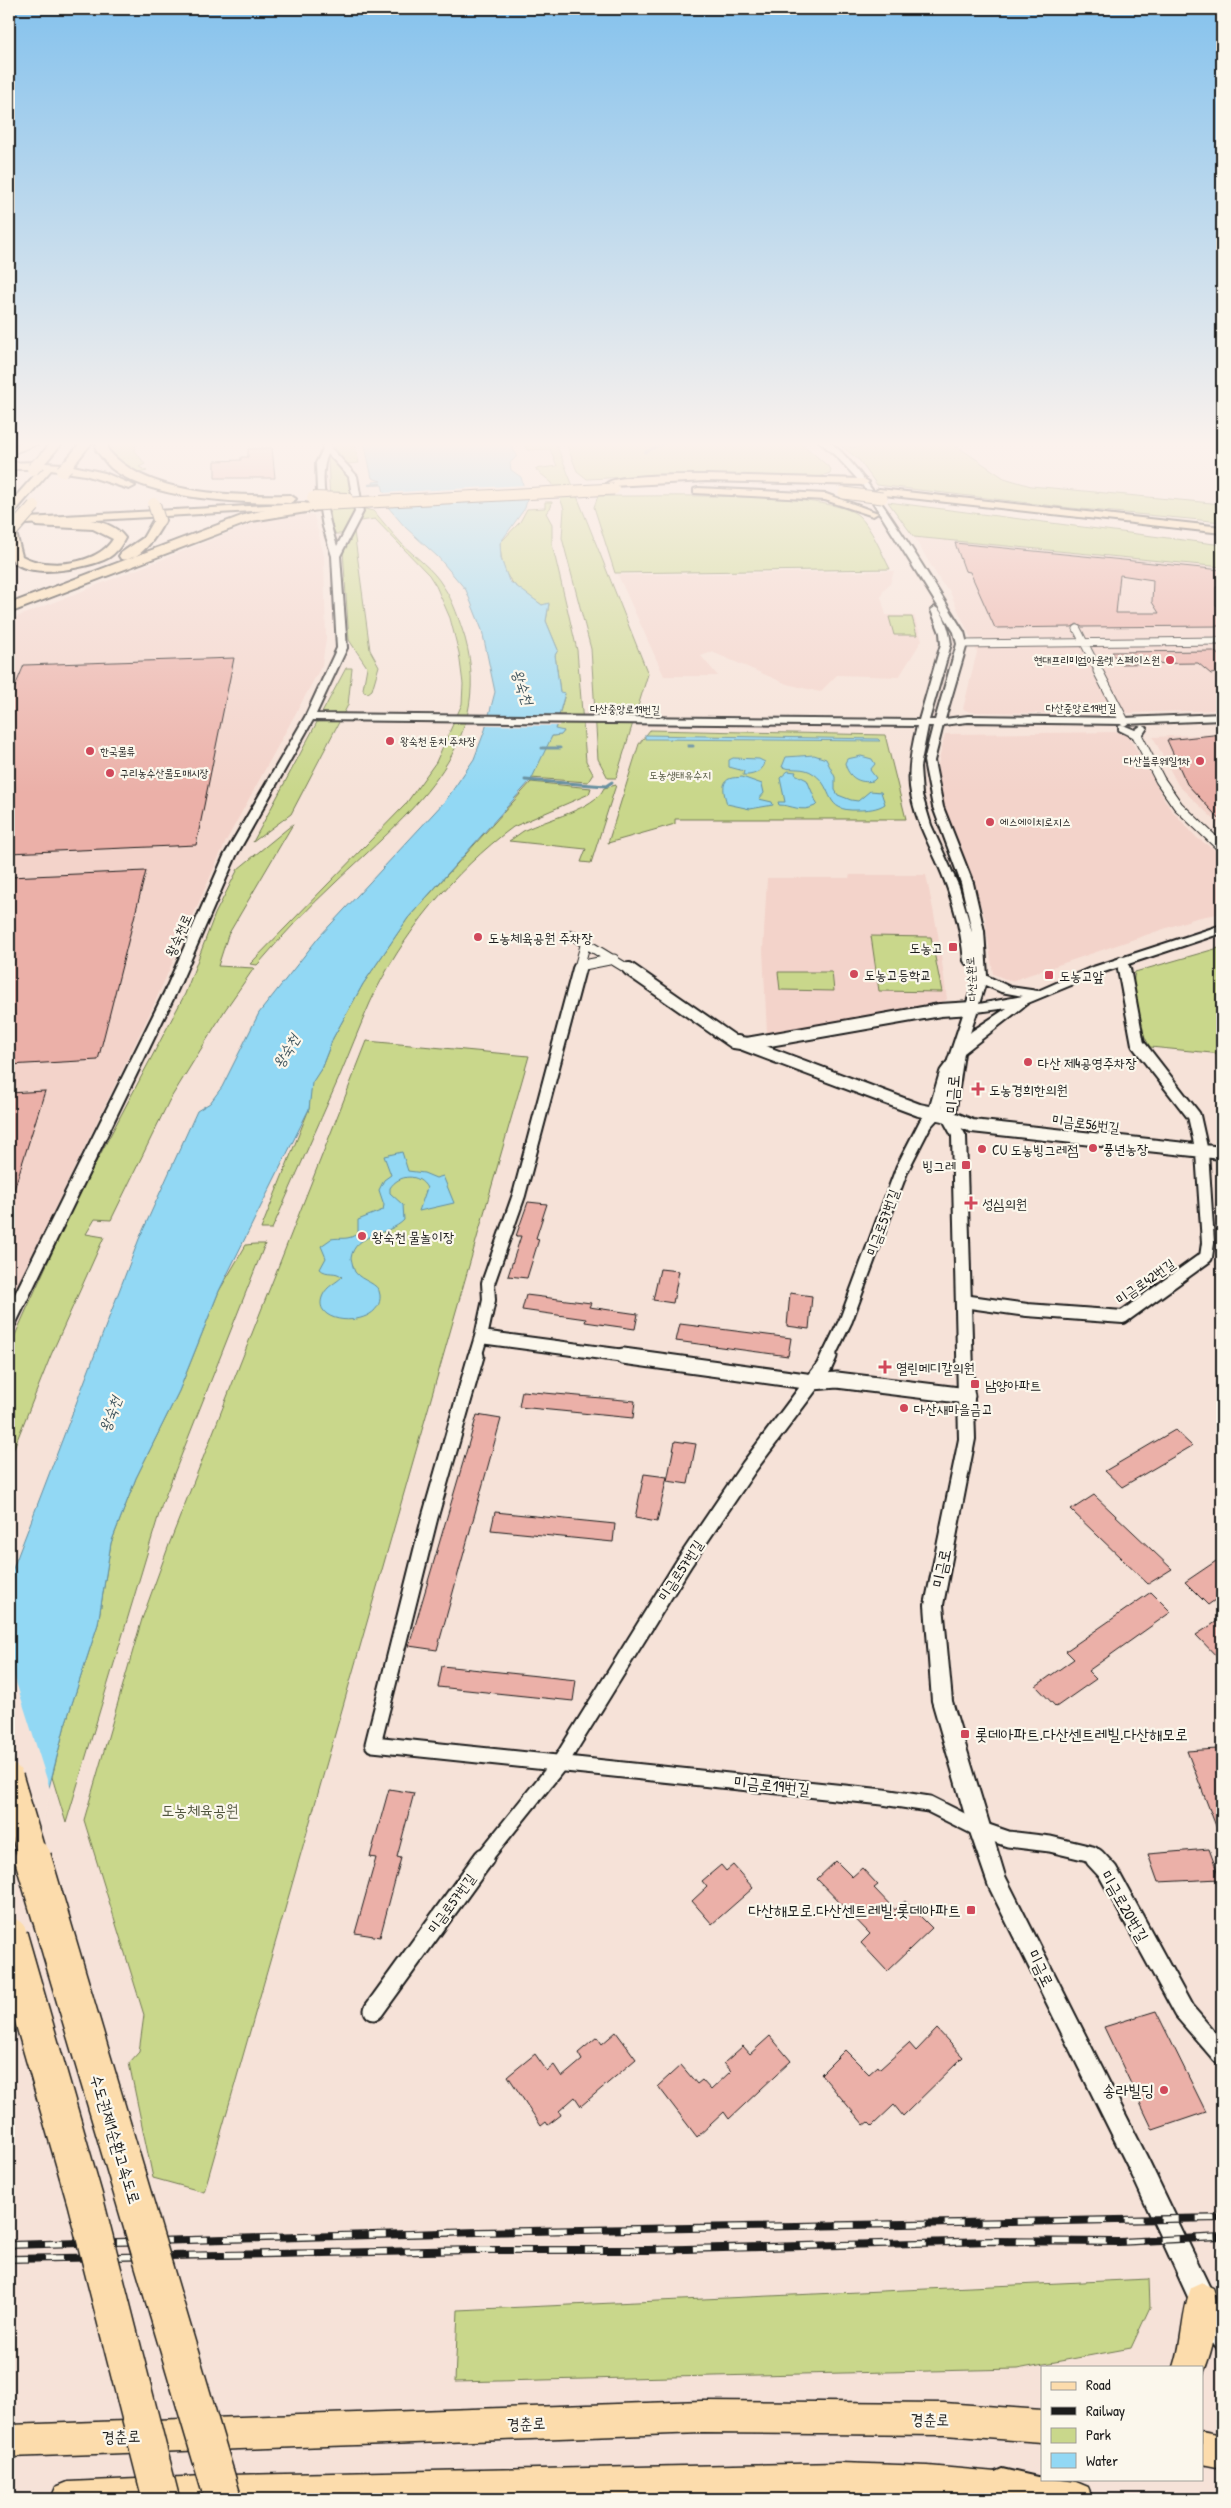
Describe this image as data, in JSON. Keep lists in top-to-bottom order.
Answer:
{
  "streets": {
    "highway": ["수도권제1순환고속도로"],
    "main road": ["경춘로"],
    "street": [
      "다산중앙로19번길",
      "왕숙천로",
      "다산순환로",
      "미금로",
      "미금로56번길",
      "미금로57번길",
      "미금로42번길",
      "미금로19번길",
      "미금로20번길"
    ]
  },
  "crossings": [
    ["다산중앙로19번길", "왕숙천로"],
    ["다산중앙로19번길", "다산순환로"],
    ["다산순환로", "미금로"],
    ["미금로", "미금로56번길"],
    ["미금로", "미금로57번길"],
    ["미금로", "미금로42번길"],
    ["미금로", "미금로19번길"],
    ["미금로", "미금로20번길"],
    ["미금로56번길", "미금로57번길"],
    ["미금로56번길", "미금로42번길"],
    ["미금로57번길", "미금로19번길"],
    ["미금로19번길", "미금로20번길"]
  ],
  "water": ["왕숙천"],
  "parks": ["도농생태유수지", "도농체육공원"],
  "places": {
    "other": [
      "현대프리미엄아울렛 스페이스원",
      "왕숙천 둔치 주차장",
      "한국물류",
      "다산블루웨일1차",
      "구리농수산물도매시장",
      "에스에이치로지스",
      "도농체육공원 주차장",
      "도농고등학교",
      "다산 제4공영주차장",
      "풍년농장",
      "CU 도농빙그레점",
      "왕숙천 물놀이장",
      "다산새마을금고",
      "송라빌딩"
    ],
    "transit": [
      "도농고",
      "도농고앞",
      "빙그레",
      "남양아파트",
      "롯데아파트.다산센트레빌.다산해모로",
      "다산해모로.다산센트레빌.롯데아파트"
    ],
    "health": ["도농경희한의원", "성심의원", "열린메디칼의원"]
  },
  "legend": [
    "Road",
    "Railway",
    "Park",
    "Water"
  ]
}
